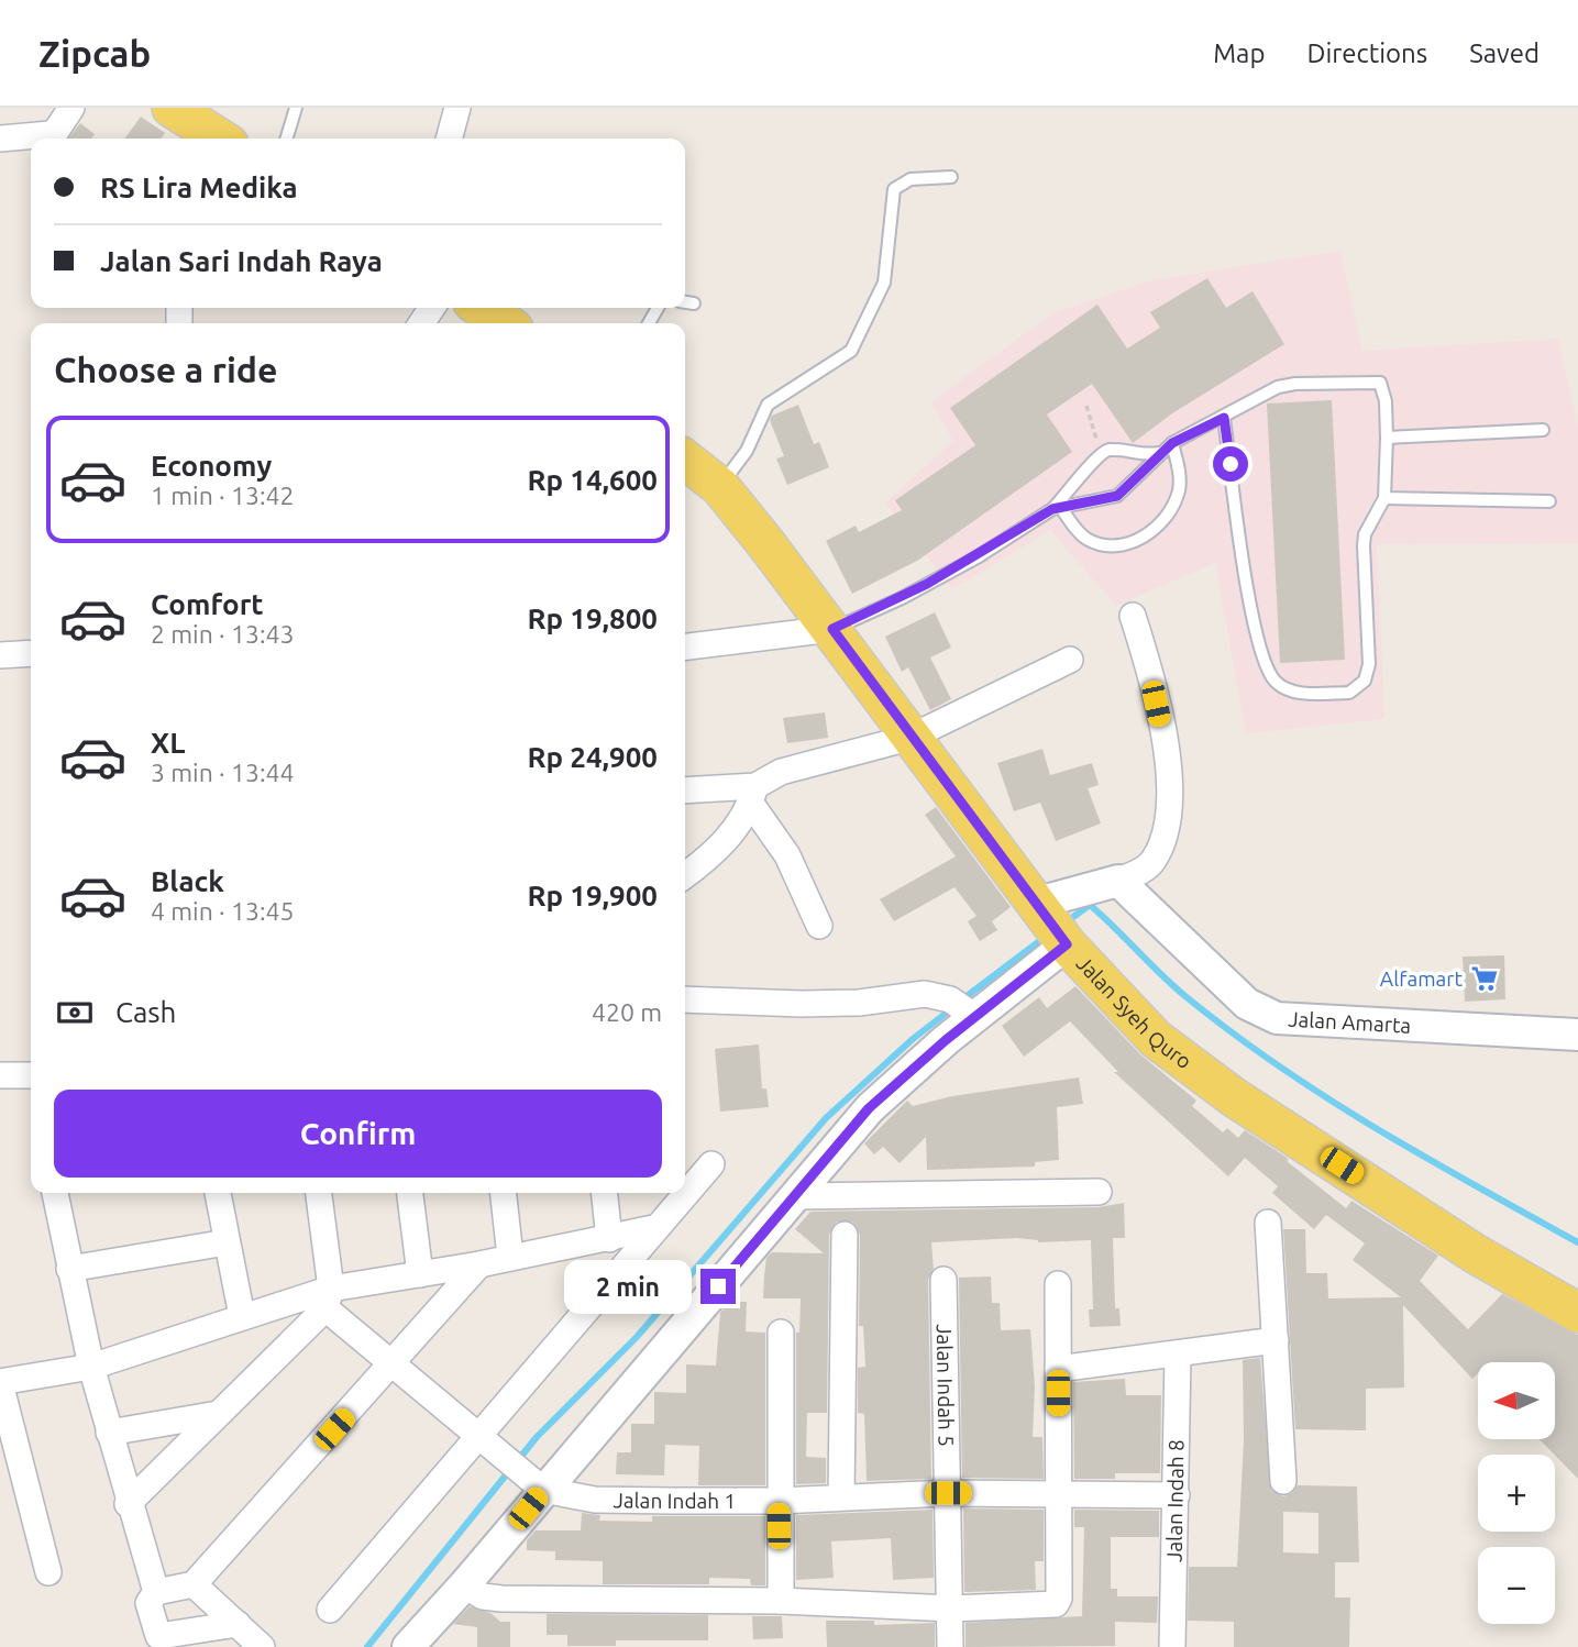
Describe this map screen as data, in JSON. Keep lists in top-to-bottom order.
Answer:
{
  "streets": {
    "main road": ["Jalan Syeh Quro"],
    "street": [
      "Jalan Amarta",
      "Jalan Indah 5",
      "Jalan Indah 1",
      "Jalan Indah 8"
    ]
  },
  "crossings": [
    ["Jalan Indah 5", "Jalan Indah 1"],
    ["Jalan Indah 1", "Jalan Indah 8"]
  ],
  "places": {
    "supermarket": ["Alfamart"]
  },
  "north": "left",
  "page": {
    "header": "Zipcab",
    "nav": ["Map", "Directions", "Saved"],
    "banner": ["RS Lira Medika", "Jalan Sari Indah Raya"],
    "heading": "Choose a ride",
    "list": [
      {
        "name": "Economy",
        "note": "1 min · 13:42",
        "value": "Rp 14,600"
      },
      {
        "name": "Comfort",
        "note": "2 min · 13:43",
        "value": "Rp 19,800"
      },
      {
        "name": "XL",
        "note": "3 min · 13:44",
        "value": "Rp 24,900"
      },
      {
        "name": "Black",
        "note": "4 min · 13:45",
        "value": "Rp 19,900"
      }
    ],
    "pay": ["Cash", "420 m"],
    "buttons": "Confirm",
    "bubble": "2 min",
    "map_buttons": ["+", "−"]
  }
}
